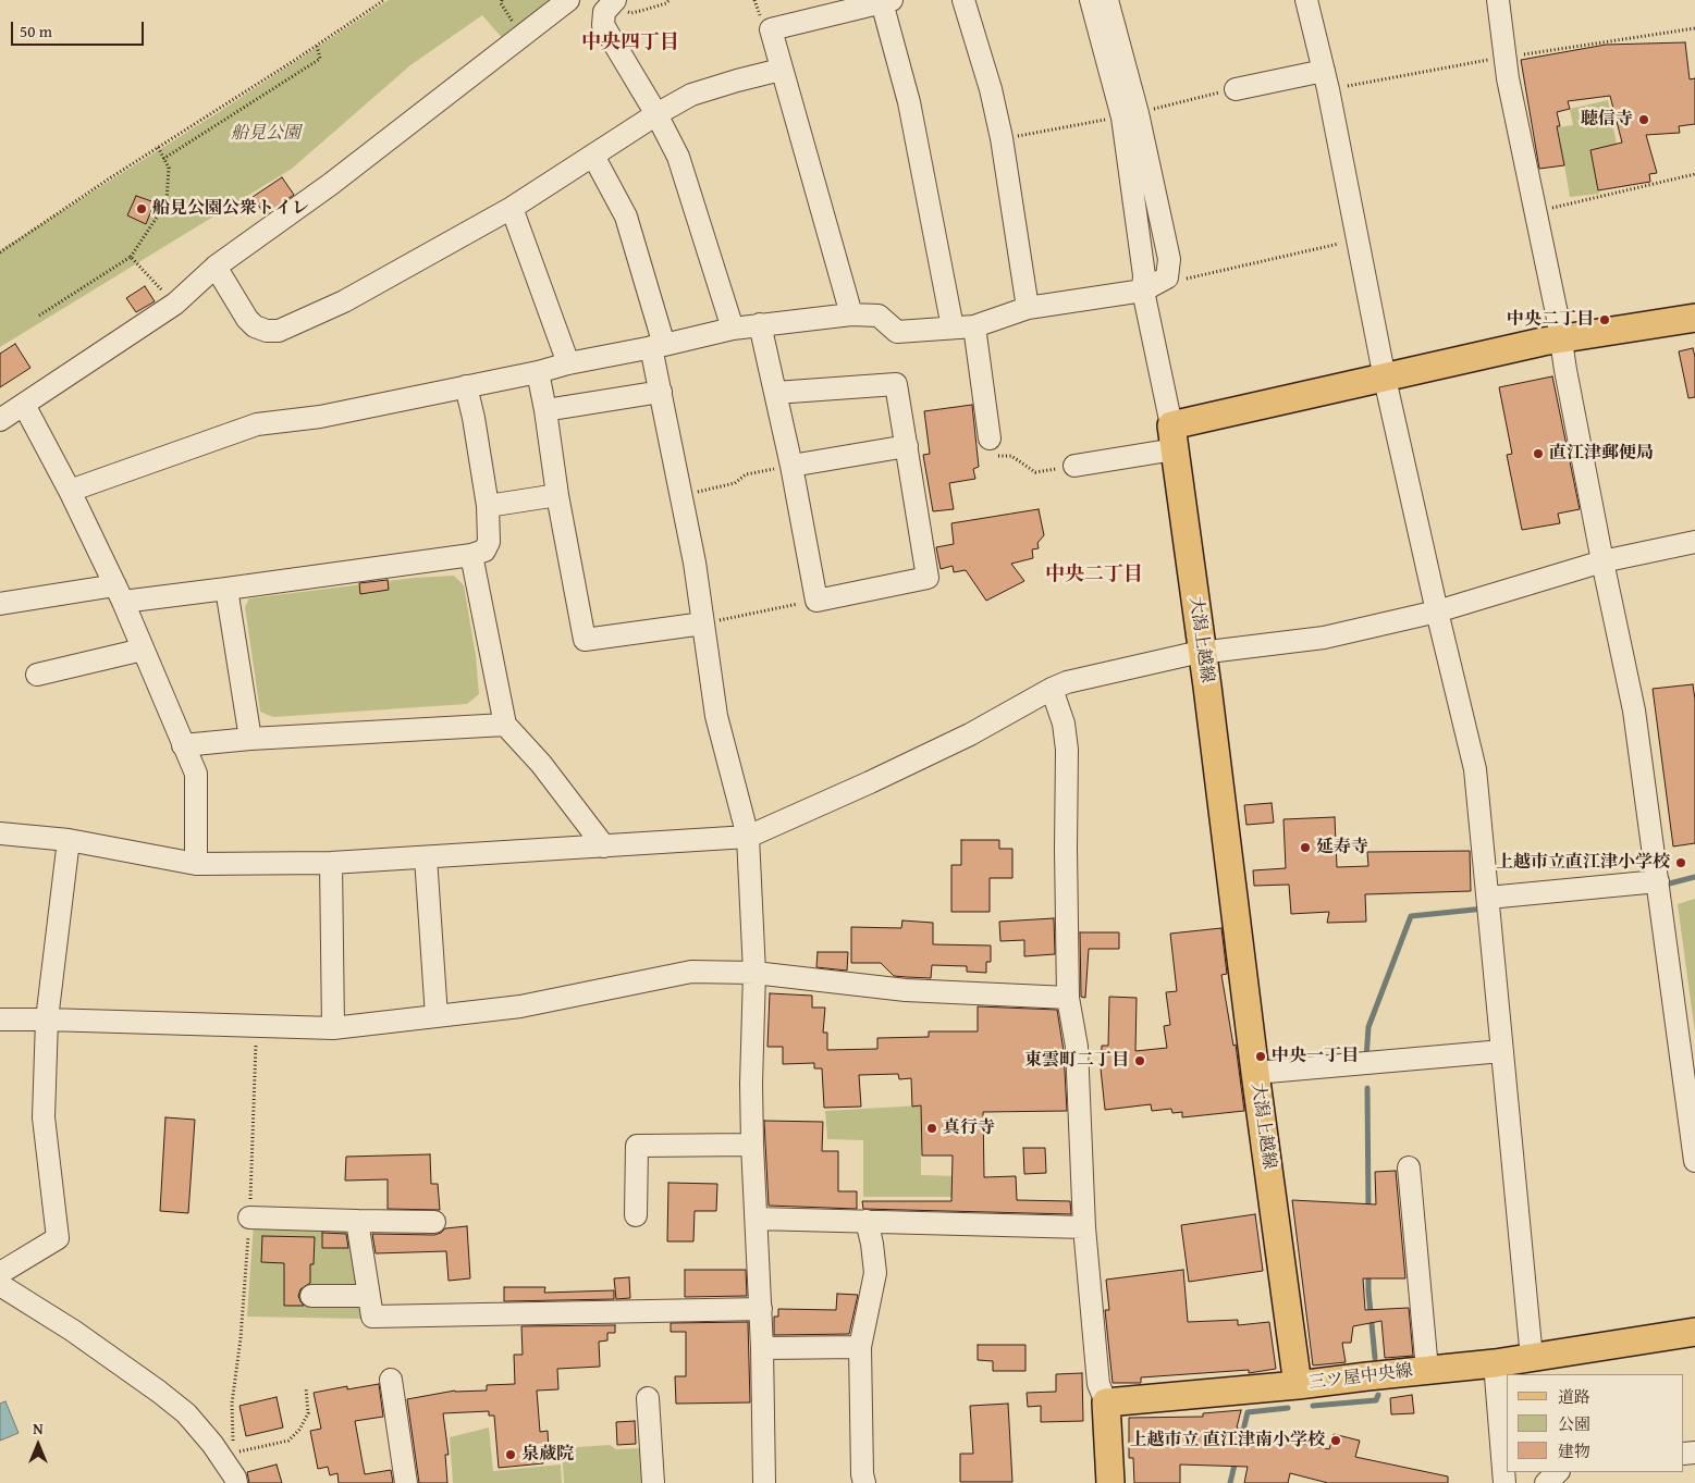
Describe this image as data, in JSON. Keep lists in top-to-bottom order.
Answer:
{
  "streets": {
    "main road": ["大潟上越線", "三ツ屋中央線"]
  },
  "crossings": [
    ["大潟上越線", "三ツ屋中央線"]
  ],
  "districts": ["中央四丁目", "中央二丁目"],
  "parks": ["船見公園"],
  "places": [
    "聴信寺",
    "船見公園公衆トイレ",
    "中央二丁目",
    "直江津郵便局",
    "延寿寺",
    "上越市立直江津小学校",
    "中央一丁目",
    "東雲町二丁目",
    "真行寺",
    "上越市立 直江津南小学校",
    "泉蔵院"
  ],
  "legend": ["道路", "公園", "建物"],
  "scale_bar": "50 m",
  "north": "top"
}
